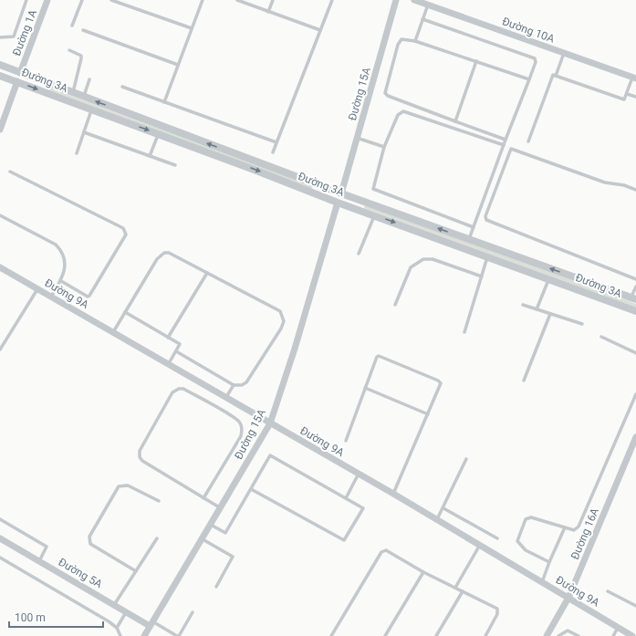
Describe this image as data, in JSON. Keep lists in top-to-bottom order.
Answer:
{
  "streets": {
    "street": [
      "Đường 10A",
      "Đường 1A",
      "Đường 3A",
      "Đường 15A",
      "Đường 9A",
      "Đường 16A",
      "Đường 5A"
    ]
  },
  "crossings": [
    ["Đường 1A", "Đường 3A"],
    ["Đường 3A", "Đường 15A"],
    ["Đường 15A", "Đường 9A"],
    ["Đường 15A", "Đường 5A"],
    ["Đường 9A", "Đường 16A"]
  ],
  "scale_bar": "100 m"
}
